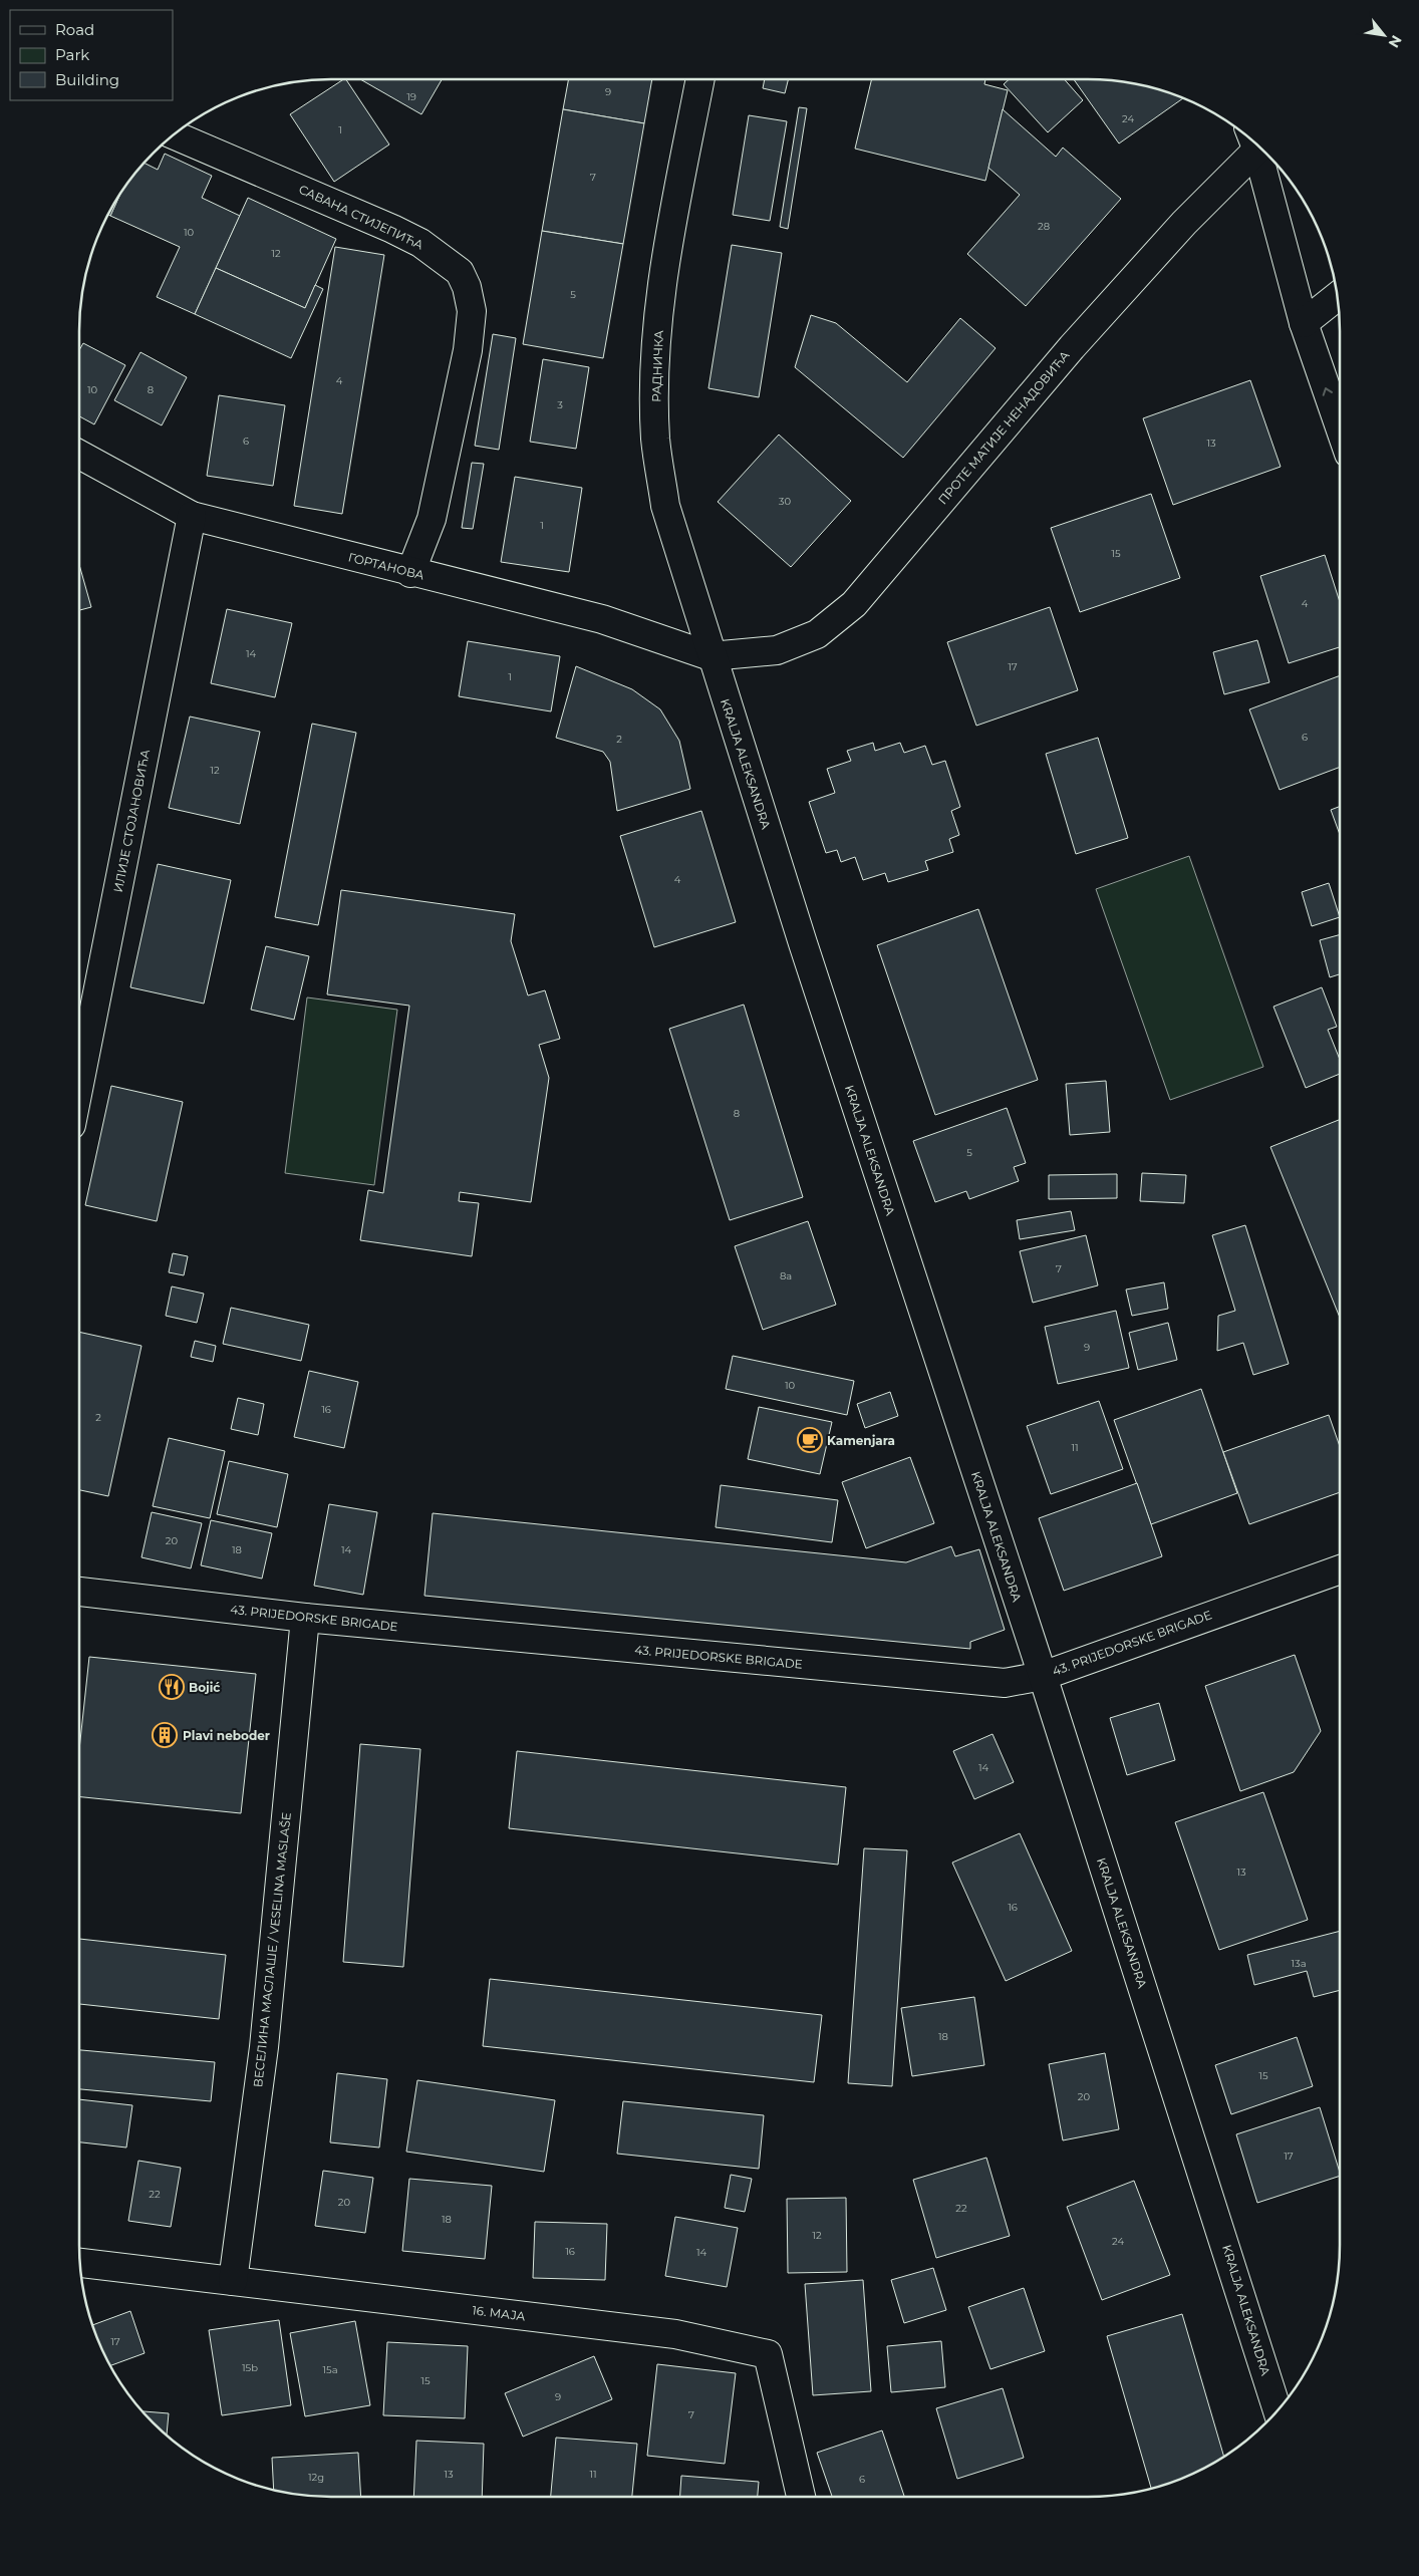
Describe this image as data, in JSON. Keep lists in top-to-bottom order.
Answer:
{
  "streets": {
    "street": [
      "САВАНА СТИЈЕПИЋА",
      "РАДНИЧКА",
      "ПРОТЕ МАТИЈЕ НЕНАДОВИЋА",
      "ГОРТАНОВА",
      "KRALJA ALEKSANDRA",
      "ИЛИЈЕ СТОЈАНОВИЋА",
      "43. PRIJEDORSKE BRIGADE",
      "ВЕСЕЛИНА МАСЛАШЕ / VESELINA MASLAŠE",
      "16. МАЈА"
    ]
  },
  "crossings": [
    ["САВАНА СТИЈЕПИЋА", "ГОРТАНОВА"],
    ["РАДНИЧКА", "ПРОТЕ МАТИЈЕ НЕНАДОВИЋА"],
    ["РАДНИЧКА", "ГОРТАНОВА"],
    ["РАДНИЧКА", "KRALJA ALEKSANDRA"],
    ["ПРОТЕ МАТИЈЕ НЕНАДОВИЋА", "ГОРТАНОВА"],
    ["ПРОТЕ МАТИЈЕ НЕНАДОВИЋА", "KRALJA ALEKSANDRA"],
    ["ГОРТАНОВА", "KRALJA ALEKSANDRA"],
    ["ГОРТАНОВА", "ИЛИЈЕ СТОЈАНОВИЋА"],
    ["KRALJA ALEKSANDRA", "43. PRIJEDORSKE BRIGADE"],
    ["43. PRIJEDORSKE BRIGADE", "ВЕСЕЛИНА МАСЛАШЕ / VESELINA MASLAŠE"],
    ["ВЕСЕЛИНА МАСЛАШЕ / VESELINA MASLAŠE", "16. МАЈА"]
  ],
  "places": {
    "cafe": ["Kamenjara"],
    "restaurant": ["Bojić"],
    "building": ["Plavi neboder"]
  },
  "house_numbers": [
    "9",
    "19",
    "24",
    "1",
    "7",
    "28",
    "10",
    "12",
    "5",
    "4",
    "10",
    "8",
    "3",
    "6",
    "13",
    "30",
    "1",
    "15",
    "4",
    "14",
    "17",
    "1",
    "6",
    "2",
    "12",
    "4",
    "8",
    "5",
    "7",
    "8а",
    "9",
    "10",
    "16",
    "2",
    "11",
    "20",
    "18",
    "14",
    "14",
    "13",
    "16",
    "13а",
    "18",
    "15",
    "20",
    "17",
    "22",
    "20",
    "22",
    "18",
    "12",
    "24",
    "16",
    "14",
    "17",
    "15b",
    "15a",
    "15",
    "9",
    "7",
    "13",
    "11",
    "12g",
    "6"
  ],
  "legend": ["Road", "Park", "Building"],
  "north": "bottom right"
}
